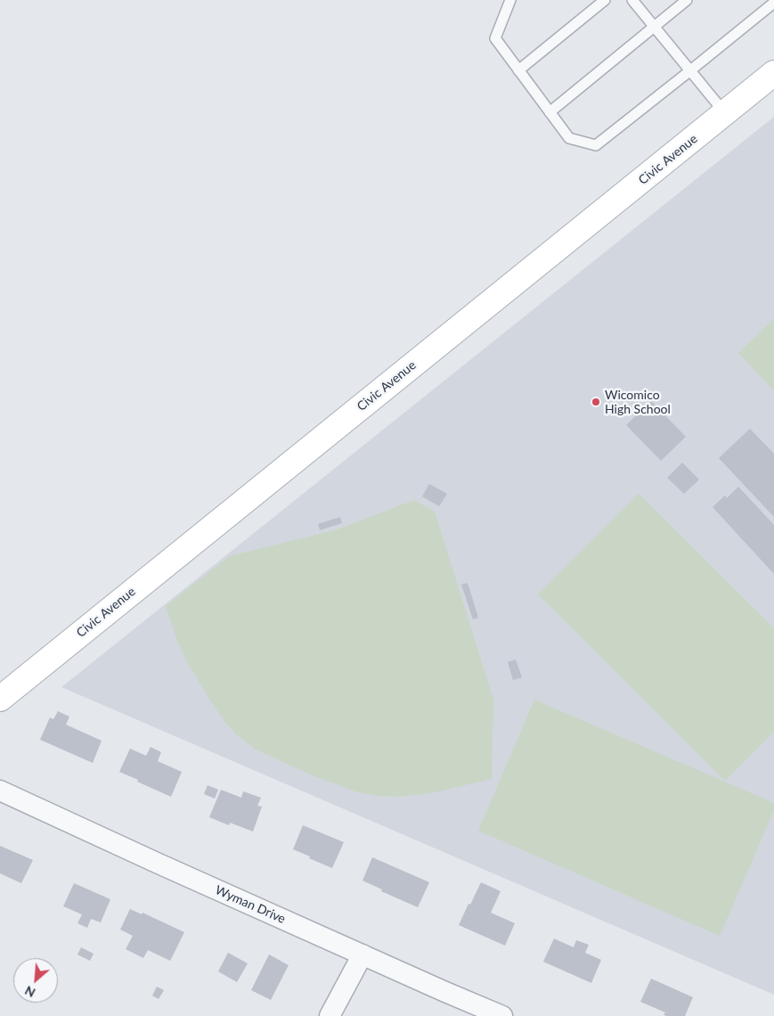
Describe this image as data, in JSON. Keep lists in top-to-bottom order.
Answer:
{
  "streets": {
    "street": ["Civic Avenue", "Wyman Drive"]
  },
  "places": ["Wicomico High School"],
  "north": "bottom left"
}
